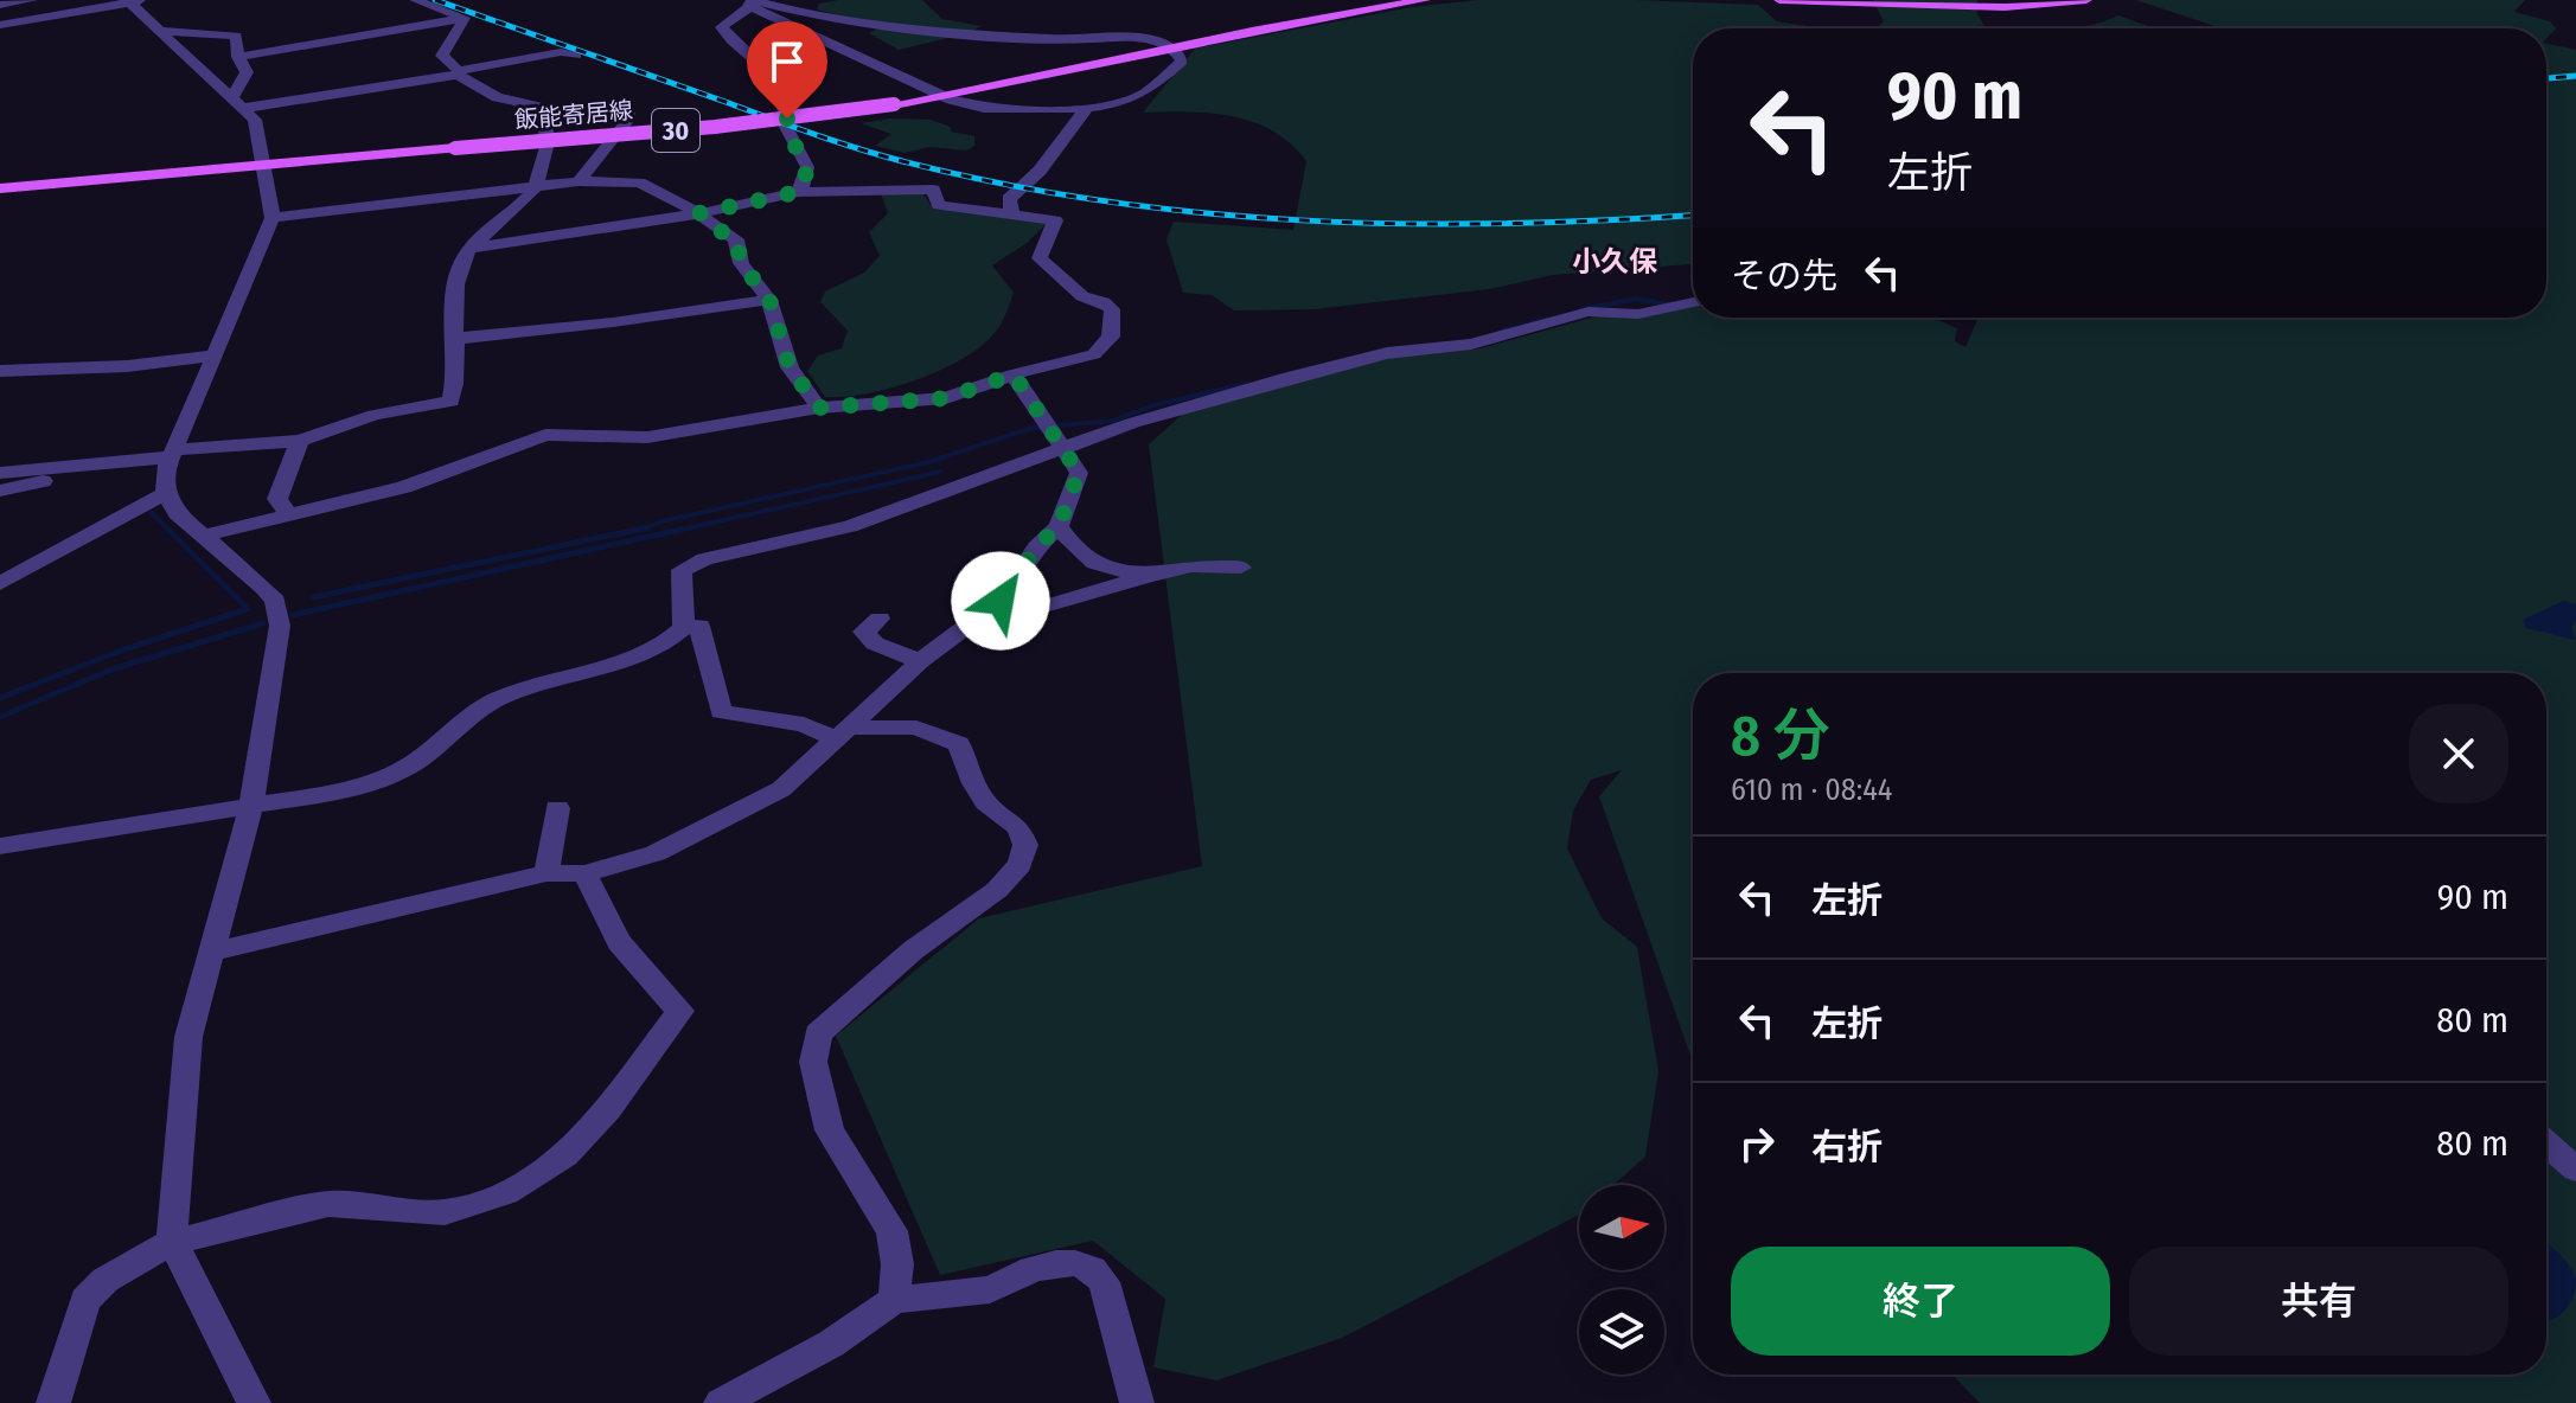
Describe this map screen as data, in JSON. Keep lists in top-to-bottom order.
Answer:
{
  "streets": {
    "main road": ["飯能寄居線", "30"]
  },
  "districts": ["小久保"],
  "north": "right",
  "page": {
    "turn": ["90 m", "左折"],
    "then": "その先",
    "heading": ["8 分", "610 m · 08:44"],
    "list": [
      {
        "name": "左折",
        "value": "90 m"
      },
      {
        "name": "左折",
        "value": "80 m"
      },
      {
        "name": "右折",
        "value": "80 m"
      }
    ],
    "buttons": ["終了", "共有"]
  }
}
